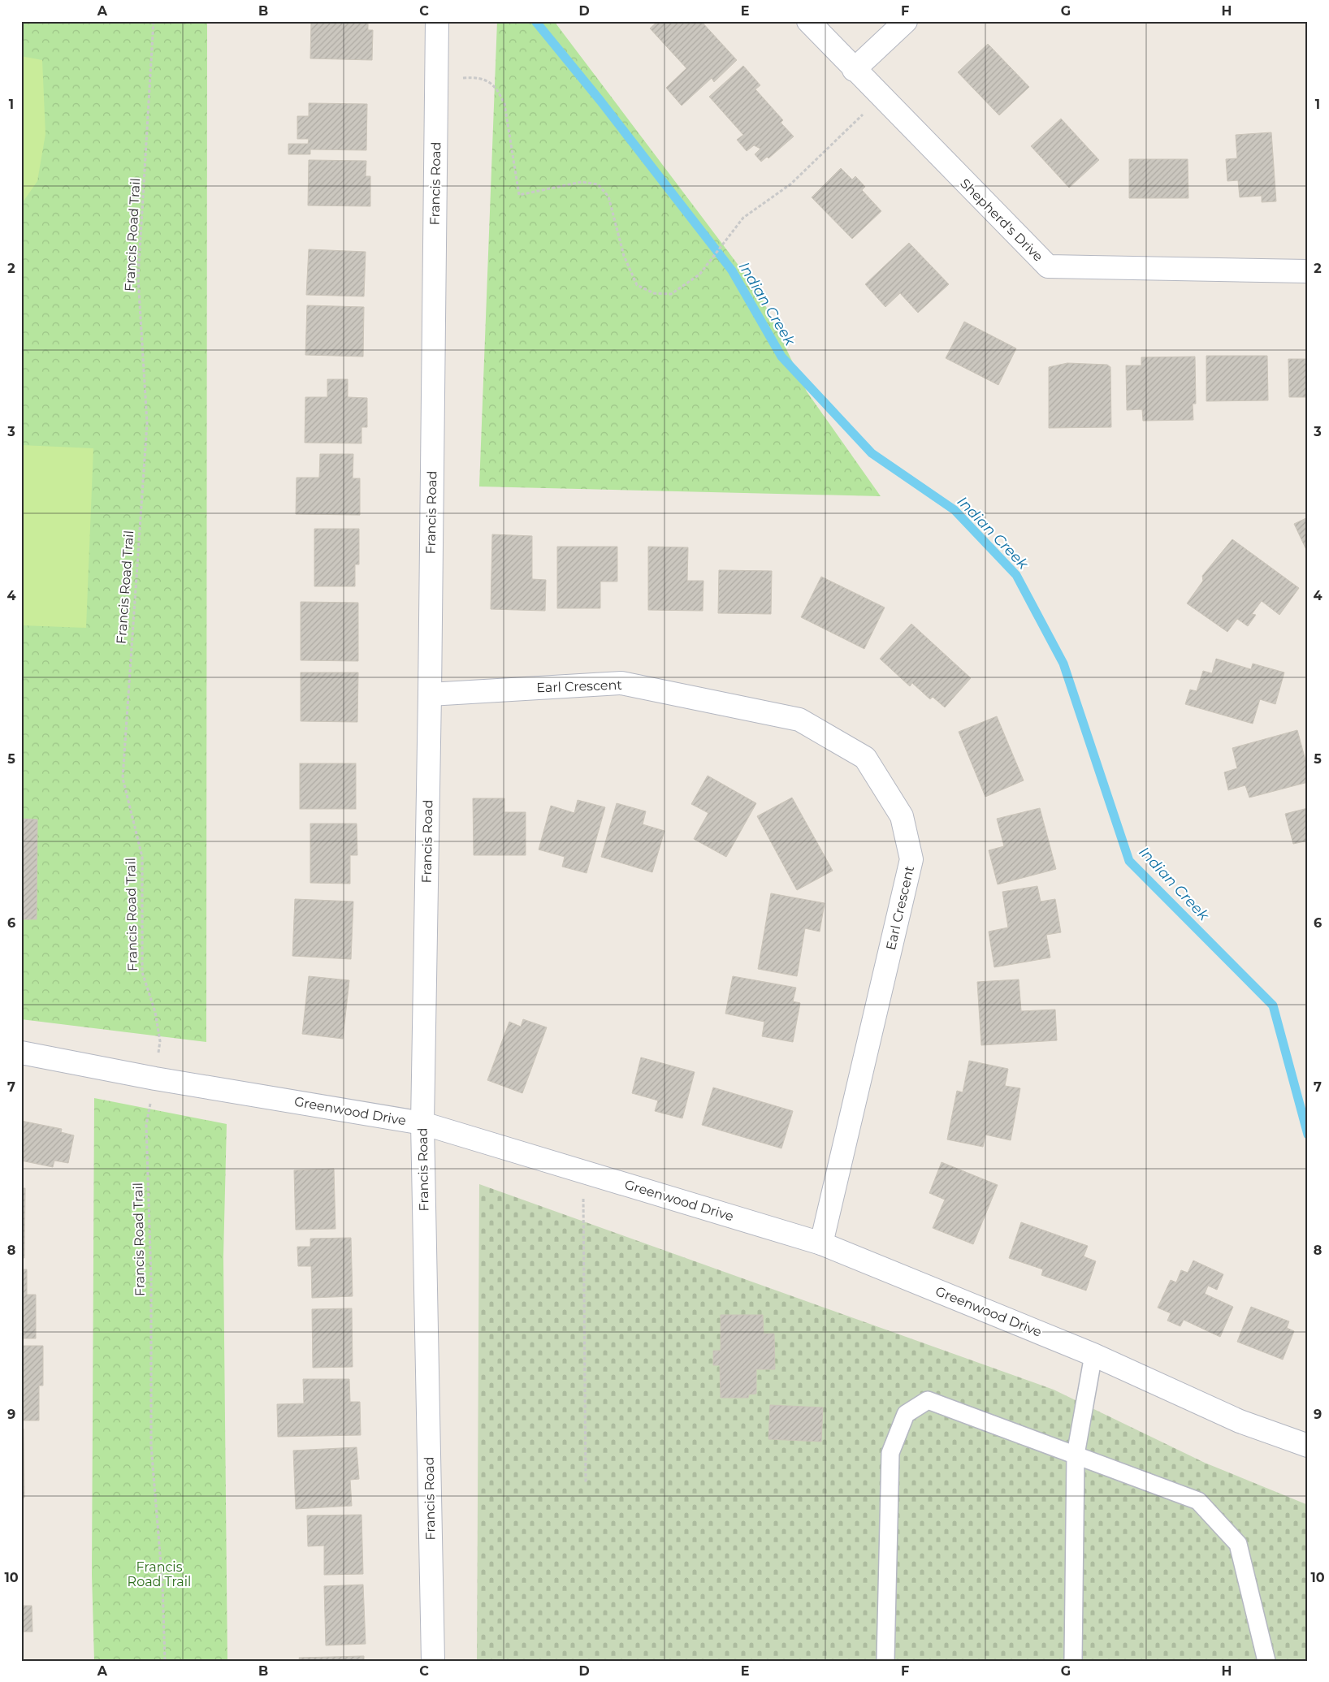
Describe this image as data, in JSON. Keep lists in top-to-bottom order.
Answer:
{
  "streets": {
    "street": [
      "Francis Road",
      "Shepherd's Drive",
      "Earl Crescent",
      "Greenwood Drive"
    ],
    "path": ["Francis Road Trail"]
  },
  "crossings": [
    ["Francis Road", "Earl Crescent"],
    ["Francis Road", "Greenwood Drive"],
    ["Francis Road Trail", "Greenwood Drive"],
    ["Earl Crescent", "Greenwood Drive"]
  ],
  "water": ["Indian Creek"],
  "parks": ["Francis Road Trail"],
  "grid": {
    "columns": [
      "A",
      "B",
      "C",
      "D",
      "E",
      "F",
      "G",
      "H"
    ],
    "rows": [
      "1",
      "2",
      "3",
      "4",
      "5",
      "6",
      "7",
      "8",
      "9",
      "10"
    ]
  }
}
